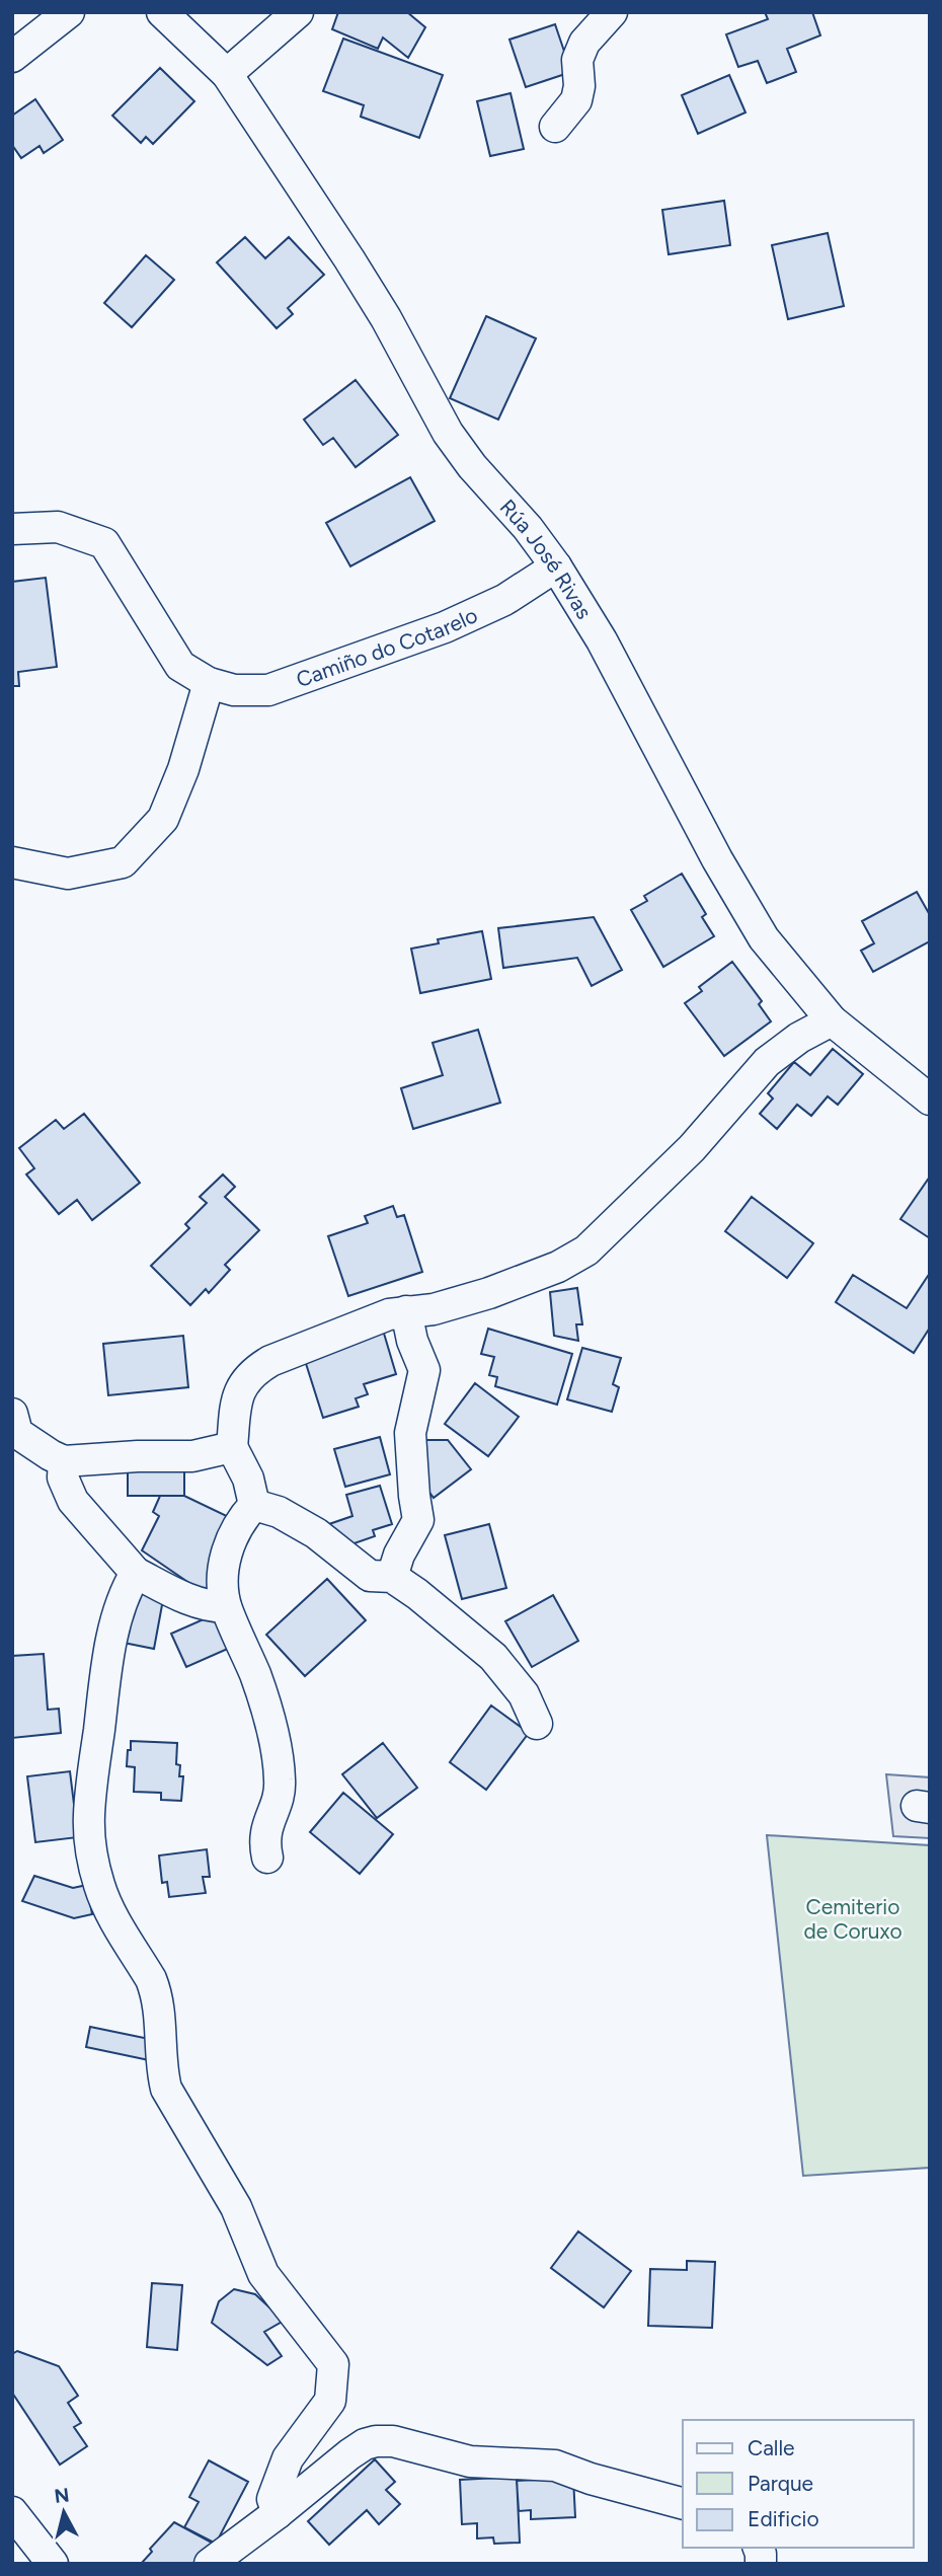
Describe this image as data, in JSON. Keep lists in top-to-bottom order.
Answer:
{
  "streets": {
    "street": ["Rúa José Rivas", "Camiño do Cotarelo"]
  },
  "crossings": [
    ["Rúa José Rivas", "Camiño do Cotarelo"]
  ],
  "parks": ["Cemiterio de Coruxo"],
  "legend": ["Calle", "Parque", "Edificio"],
  "north": "top"
}
